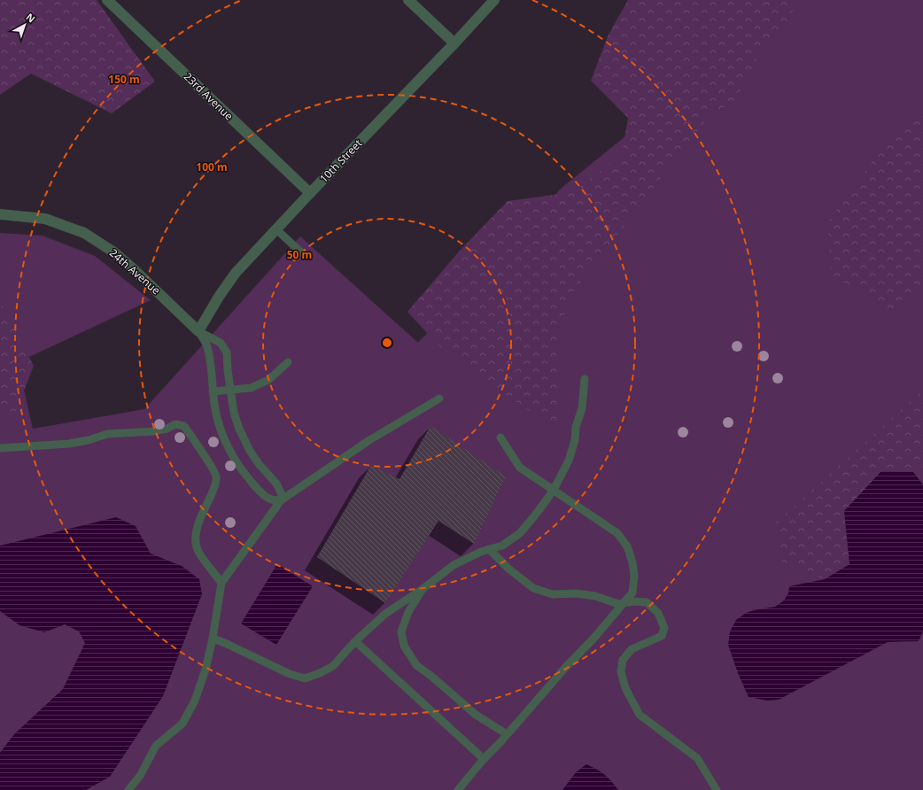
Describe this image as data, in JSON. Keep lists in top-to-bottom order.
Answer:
{
  "streets": {
    "street": ["23rd Avenue", "10th Street", "24th Avenue"]
  },
  "crossings": [
    ["23rd Avenue", "10th Street"],
    ["10th Street", "24th Avenue"]
  ],
  "north": "top right",
  "rings": ["150 m", "100 m", "50 m"]
}
